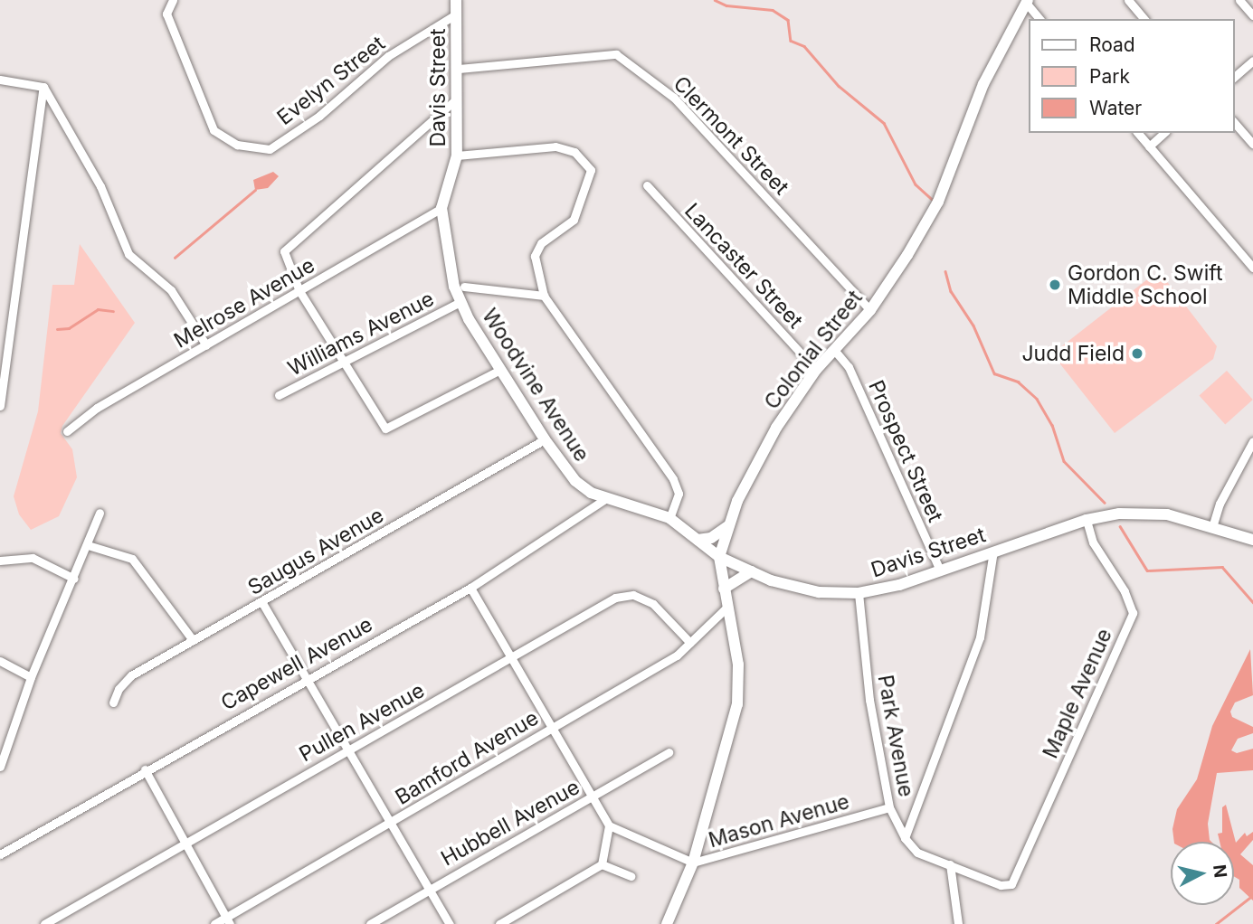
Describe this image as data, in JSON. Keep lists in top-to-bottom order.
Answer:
{
  "streets": {
    "main road": ["Davis Street", "Colonial Street", "Woodvine Avenue"],
    "street": [
      "Evelyn Street",
      "Clermont Street",
      "Lancaster Street",
      "Melrose Avenue",
      "Williams Avenue",
      "Prospect Street",
      "Saugus Avenue",
      "Capewell Avenue",
      "Maple Avenue",
      "Pullen Avenue",
      "Park Avenue",
      "Bamford Avenue",
      "Mason Avenue",
      "Hubbell Avenue"
    ]
  },
  "crossings": [
    ["Evelyn Street", "Davis Street"],
    ["Davis Street", "Clermont Street"],
    ["Davis Street", "Melrose Avenue"],
    ["Davis Street", "Colonial Street"],
    ["Davis Street", "Woodvine Avenue"],
    ["Davis Street", "Prospect Street"],
    ["Davis Street", "Maple Avenue"],
    ["Davis Street", "Park Avenue"],
    ["Clermont Street", "Colonial Street"],
    ["Lancaster Street", "Colonial Street"],
    ["Williams Avenue", "Woodvine Avenue"],
    ["Colonial Street", "Prospect Street"],
    ["Colonial Street", "Bamford Avenue"],
    ["Colonial Street", "Mason Avenue"],
    ["Woodvine Avenue", "Saugus Avenue"],
    ["Woodvine Avenue", "Capewell Avenue"],
    ["Maple Avenue", "Park Avenue"],
    ["Pullen Avenue", "Bamford Avenue"],
    ["Park Avenue", "Mason Avenue"]
  ],
  "places": ["Gordon C. Swift Middle School", "Judd Field"],
  "legend": ["Road", "Park", "Water"],
  "north": "right"
}
